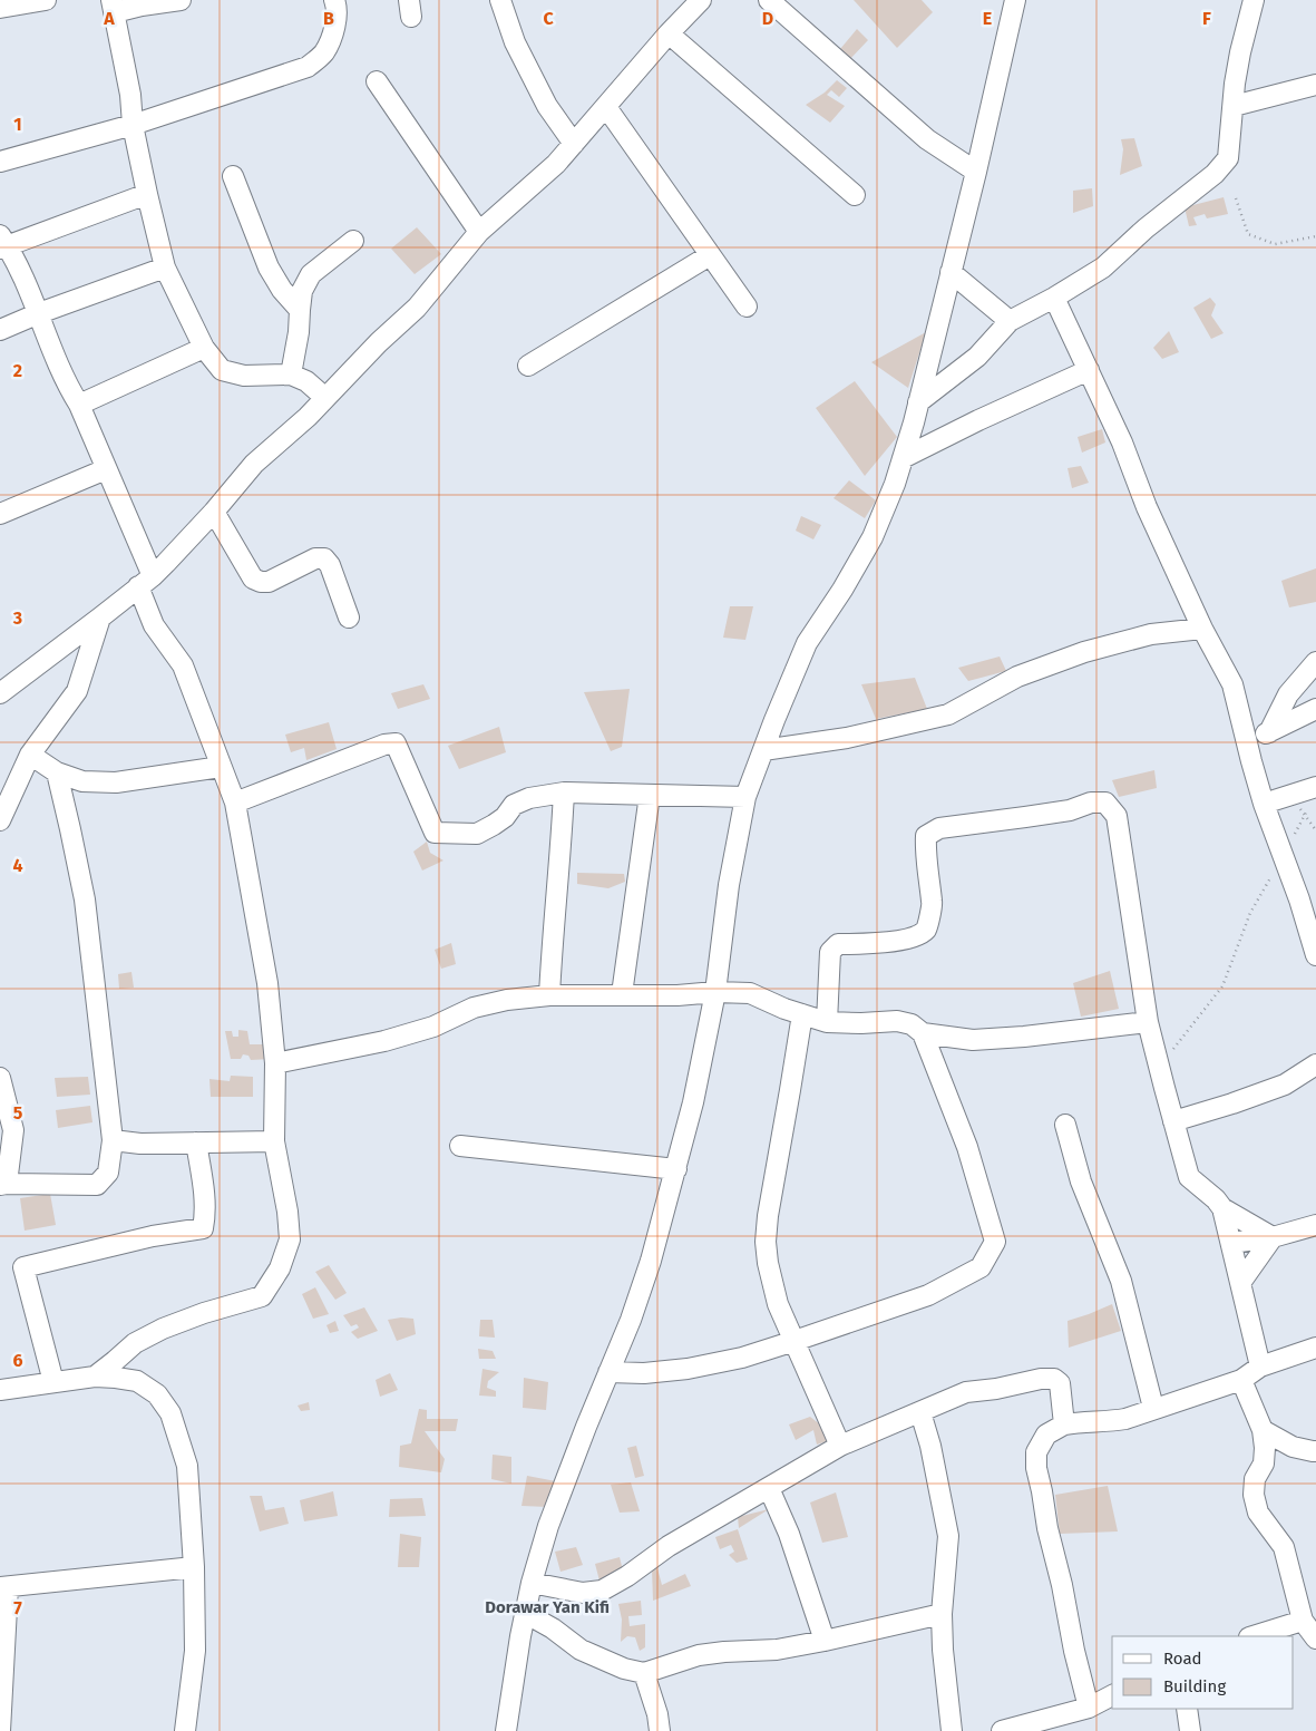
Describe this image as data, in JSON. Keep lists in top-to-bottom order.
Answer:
{
  "districts": ["Dorawar Yan Kifi"],
  "legend": ["Road", "Building"],
  "grid": {
    "columns": [
      "A",
      "B",
      "C",
      "D",
      "E",
      "F"
    ],
    "rows": [
      "1",
      "2",
      "3",
      "4",
      "5",
      "6",
      "7"
    ]
  }
}
